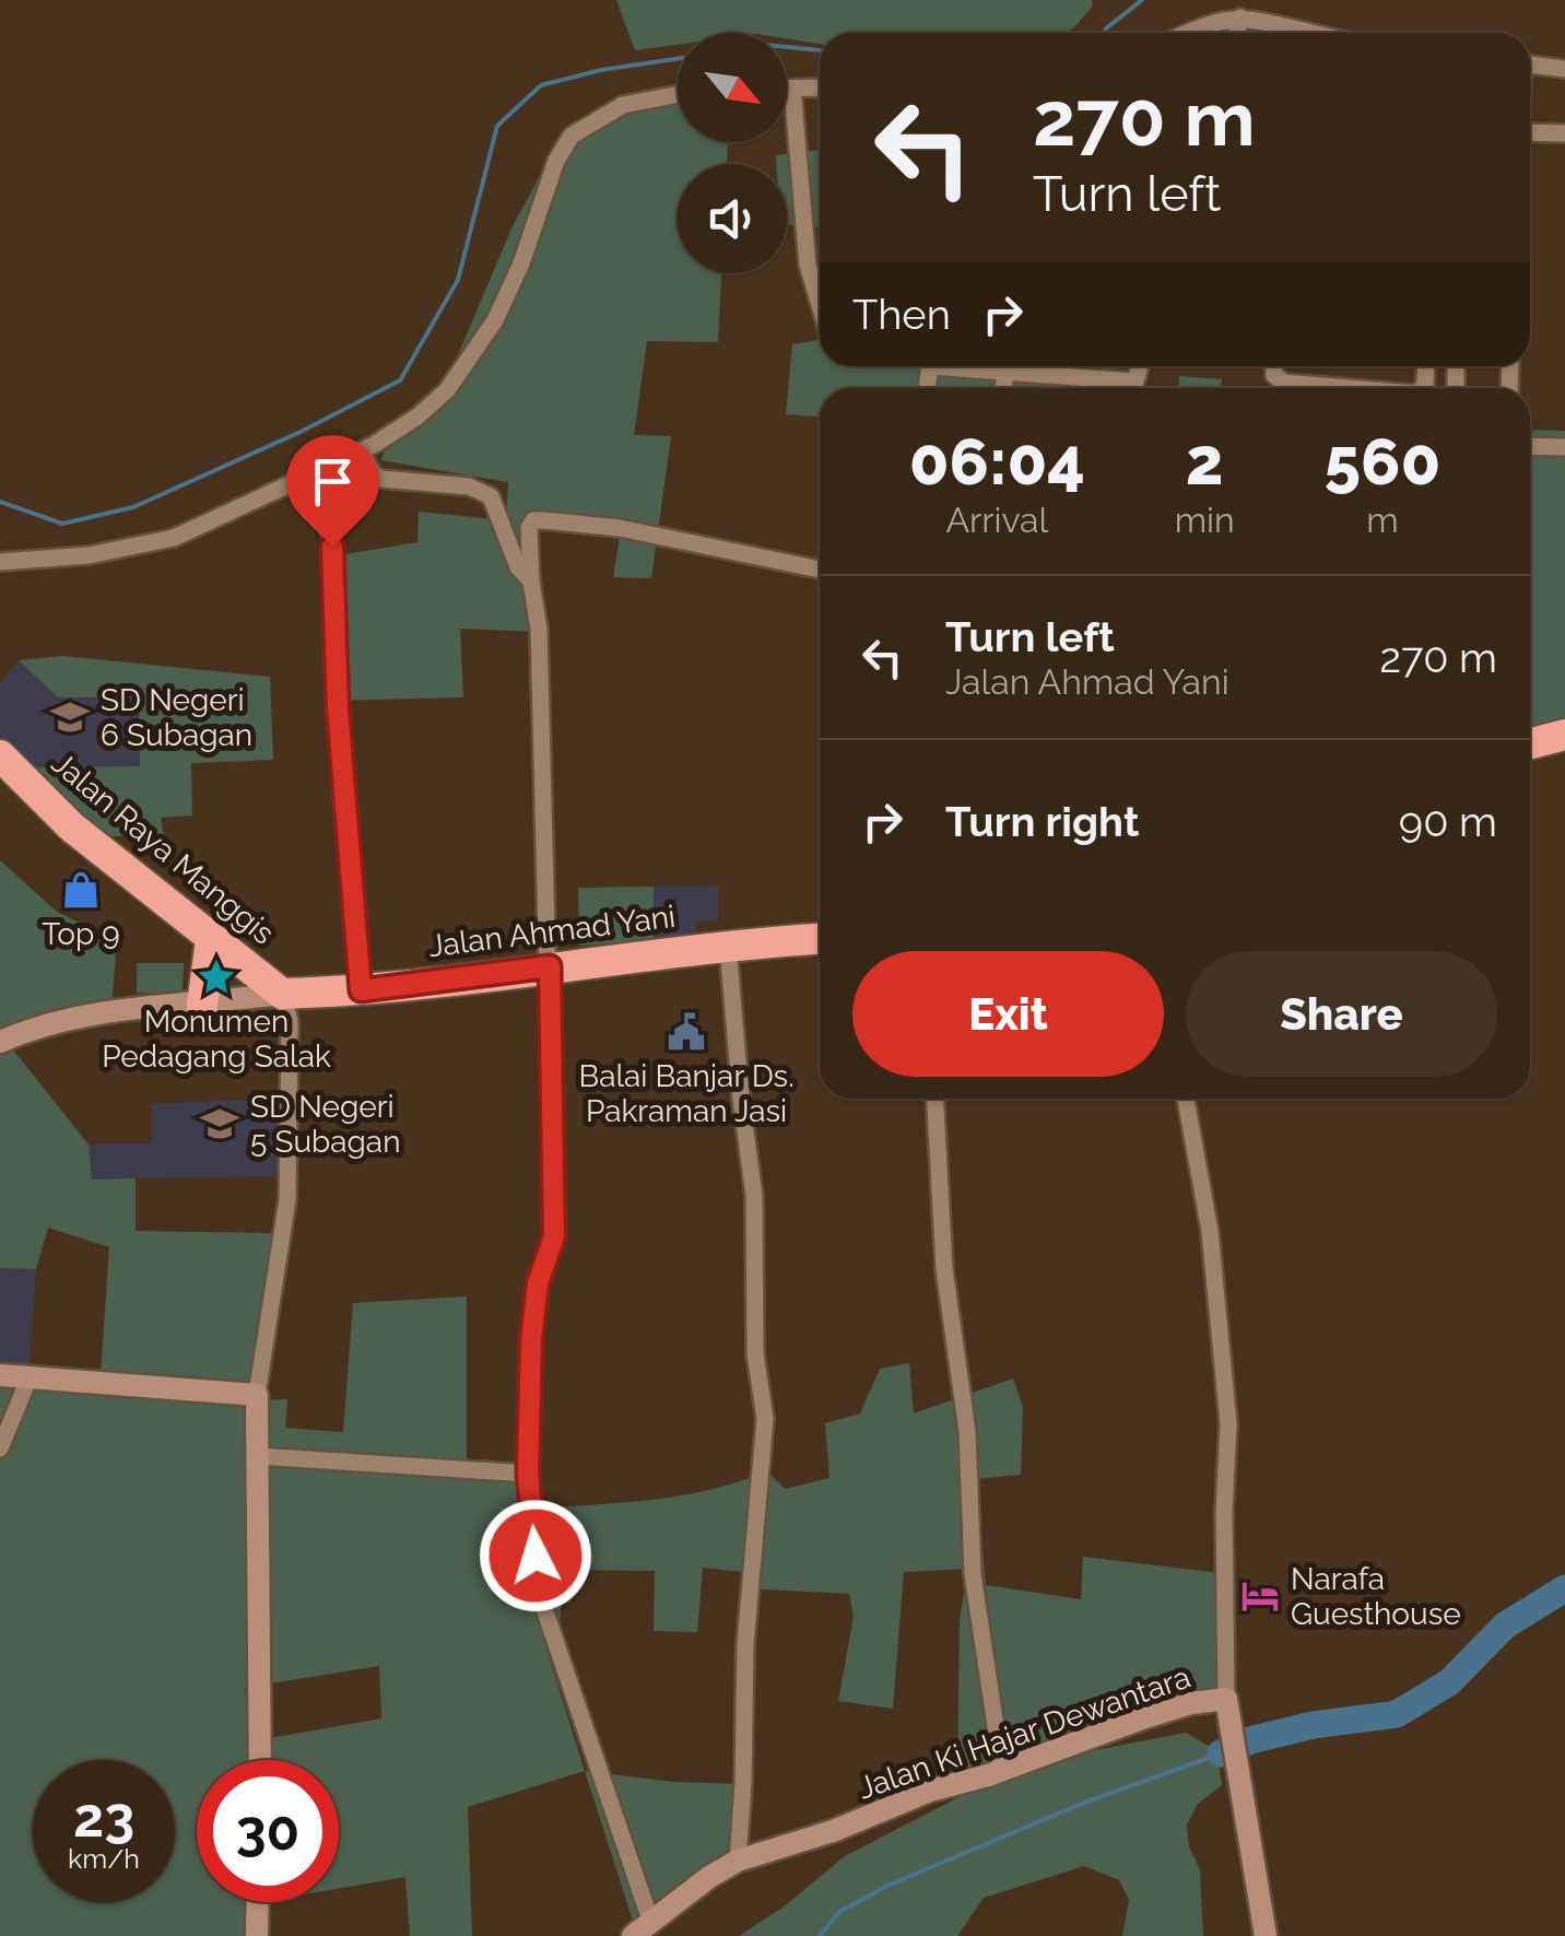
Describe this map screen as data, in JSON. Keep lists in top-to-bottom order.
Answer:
{
  "streets": {
    "highway": ["Jalan Raya Manggis", "Jalan Ahmad Yani"],
    "street": ["Jalan Ki Hajar Dewantara"]
  },
  "crossings": [
    ["Jalan Raya Manggis", "Jalan Ahmad Yani"]
  ],
  "places": {
    "school or university": ["SD Negeri 6 Subagan", "SD Negeri 5 Subagan"],
    "shop": ["Top 9"],
    "place": ["Monumen Pedagang Salak"],
    "public building": ["Balai Banjar Ds. Pakraman Jasi"],
    "hotel": ["Narafa Guesthouse"]
  },
  "north": "bottom right",
  "page": {
    "turn": ["270 m", "Turn left"],
    "then": "Then",
    "eta": [
      "06:04",
      "Arrival",
      "2",
      "min",
      "560",
      "m"
    ],
    "list": [
      {
        "name": "Turn left",
        "note": "Jalan Ahmad Yani",
        "value": "270 m"
      },
      {
        "name": "Turn right",
        "value": "90 m"
      }
    ],
    "buttons": ["Exit", "Share"],
    "speed": "23 km/h",
    "limit": "30"
  }
}
